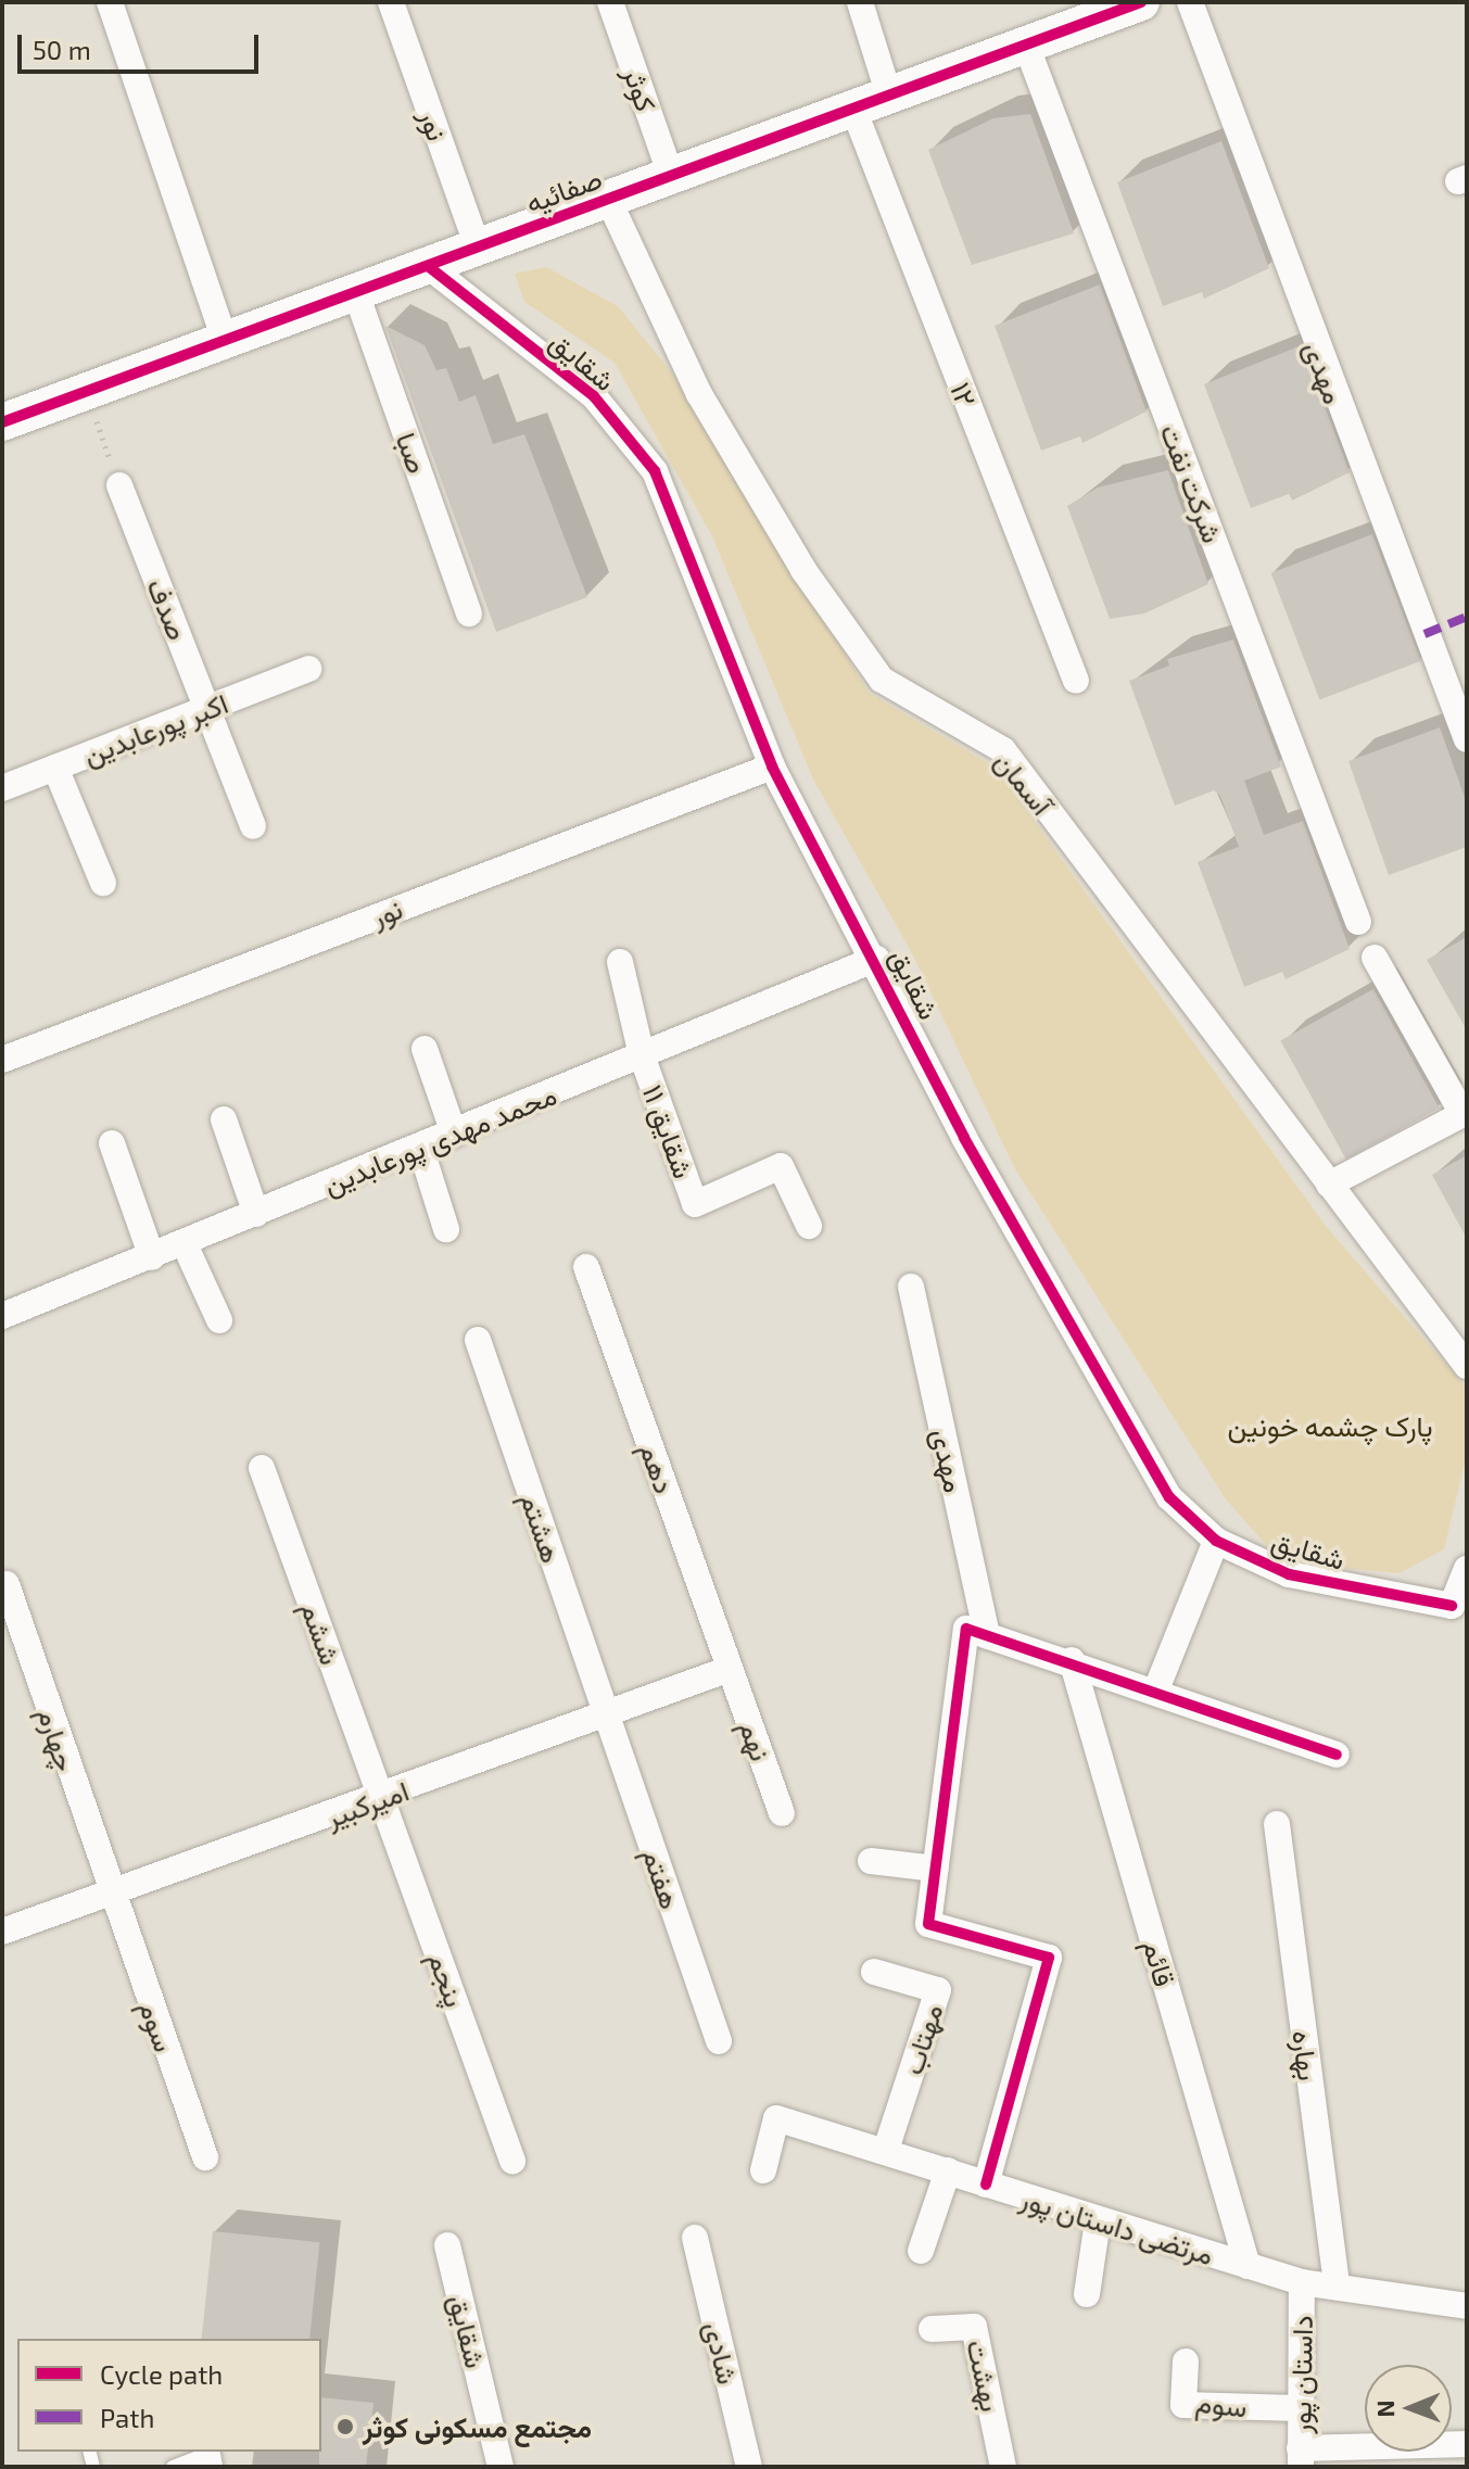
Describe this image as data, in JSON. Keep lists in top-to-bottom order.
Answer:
{
  "streets": {
    "street": [
      "کوثر",
      "نور",
      "صفائیه",
      "شقایق",
      "مهدی",
      "۱۲",
      "صبا",
      "شرکت نفت",
      "صدف",
      "اکبر پورعابدین",
      "آسمان",
      "شقایق ۱۱",
      "محمد مهدی پورعابدین",
      "دهم",
      "هشتم",
      "ششم",
      "چهارم",
      "نهم",
      "امیرکبیر",
      "هفتم",
      "قائم",
      "پنجم",
      "سوم",
      "مهتاب",
      "بهاره",
      "مرتضی داستان پور",
      "شادی",
      "داستان پور",
      "بهشت"
    ]
  },
  "crossings": [
    ["کوثر", "صفائیه"],
    ["نور", "صفائیه"],
    ["نور", "شقایق"],
    ["صفائیه", "شقایق"],
    ["صفائیه", "۱۲"],
    ["صفائیه", "صبا"],
    ["صفائیه", "شرکت نفت"],
    ["صفائیه", "آسمان"],
    ["شقایق", "محمد مهدی پورعابدین"],
    ["صدف", "اکبر پورعابدین"],
    ["شقایق ۱۱", "محمد مهدی پورعابدین"],
    ["دهم", "نهم"],
    ["دهم", "امیرکبیر"],
    ["هشتم", "امیرکبیر"],
    ["هشتم", "هفتم"],
    ["ششم", "امیرکبیر"],
    ["ششم", "پنجم"],
    ["چهارم", "امیرکبیر"],
    ["چهارم", "سوم"],
    ["نهم", "امیرکبیر"],
    ["امیرکبیر", "هفتم"],
    ["امیرکبیر", "پنجم"],
    ["امیرکبیر", "سوم"],
    ["قائم", "مرتضی داستان پور"],
    ["سوم", "داستان پور"],
    ["مهتاب", "مرتضی داستان پور"],
    ["بهاره", "مرتضی داستان پور"],
    ["مرتضی داستان پور", "داستان پور"]
  ],
  "parks": ["پارک چشمه خونین"],
  "places": ["مجتمع مسکونی کوثر"],
  "legend": ["Cycle path", "Path"],
  "scale_bar": "50 m",
  "north": "left"
}
